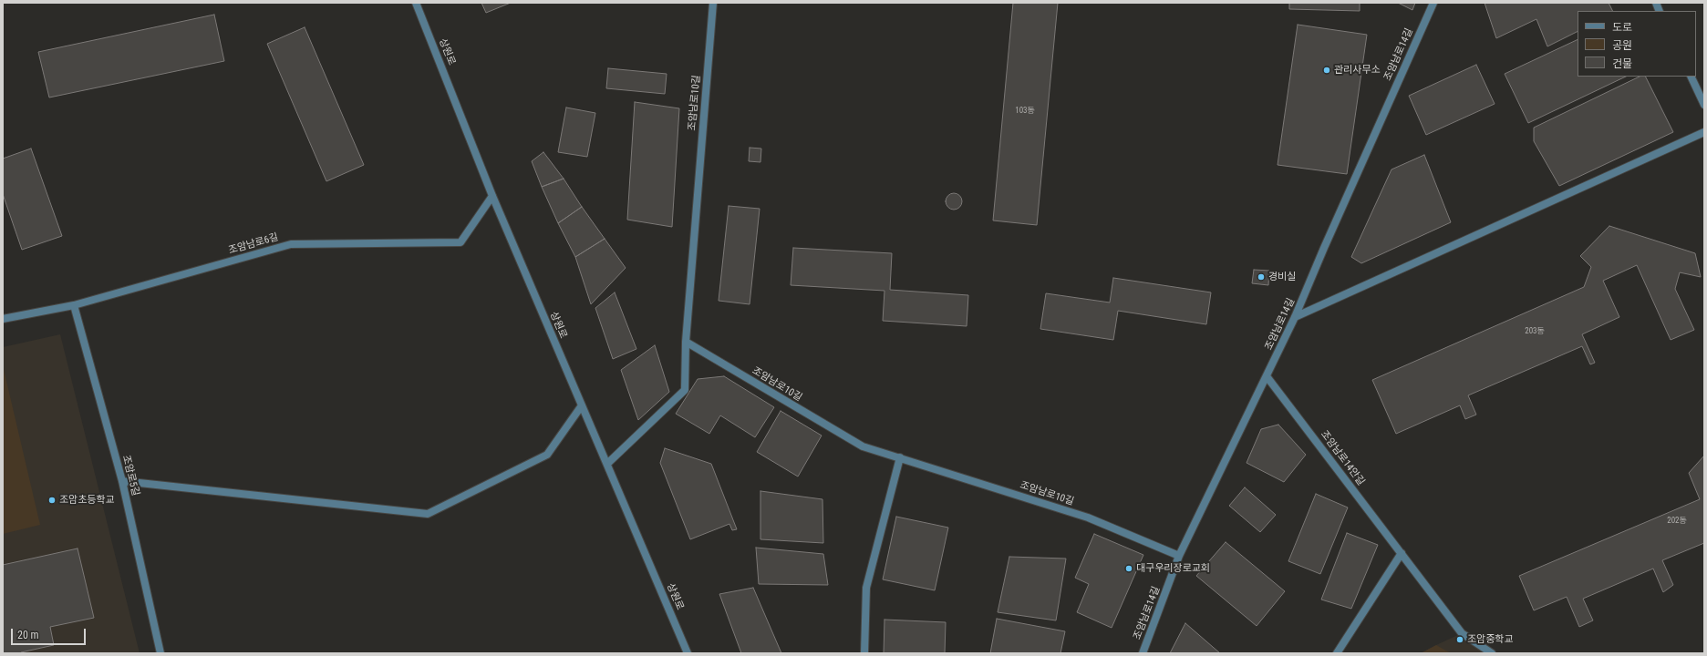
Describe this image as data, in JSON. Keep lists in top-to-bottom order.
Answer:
{
  "streets": {
    "street": [
      "상원로",
      "조암남로14길",
      "조암남로10길",
      "조암남로6길",
      "조암남로14안길",
      "조암로5길"
    ]
  },
  "crossings": [
    ["상원로", "조암남로6길"],
    ["조암남로14길", "조암남로10길"],
    ["조암남로14길", "조암남로14안길"],
    ["조암남로6길", "조암로5길"]
  ],
  "places": [
    "관리사무소",
    "경비실",
    "조암초등학교",
    "대구우리장로교회",
    "조암중학교"
  ],
  "house_numbers": ["103동", "203동", "202동"],
  "legend": ["도로", "공원", "건물"],
  "scale_bar": "20 m"
}
